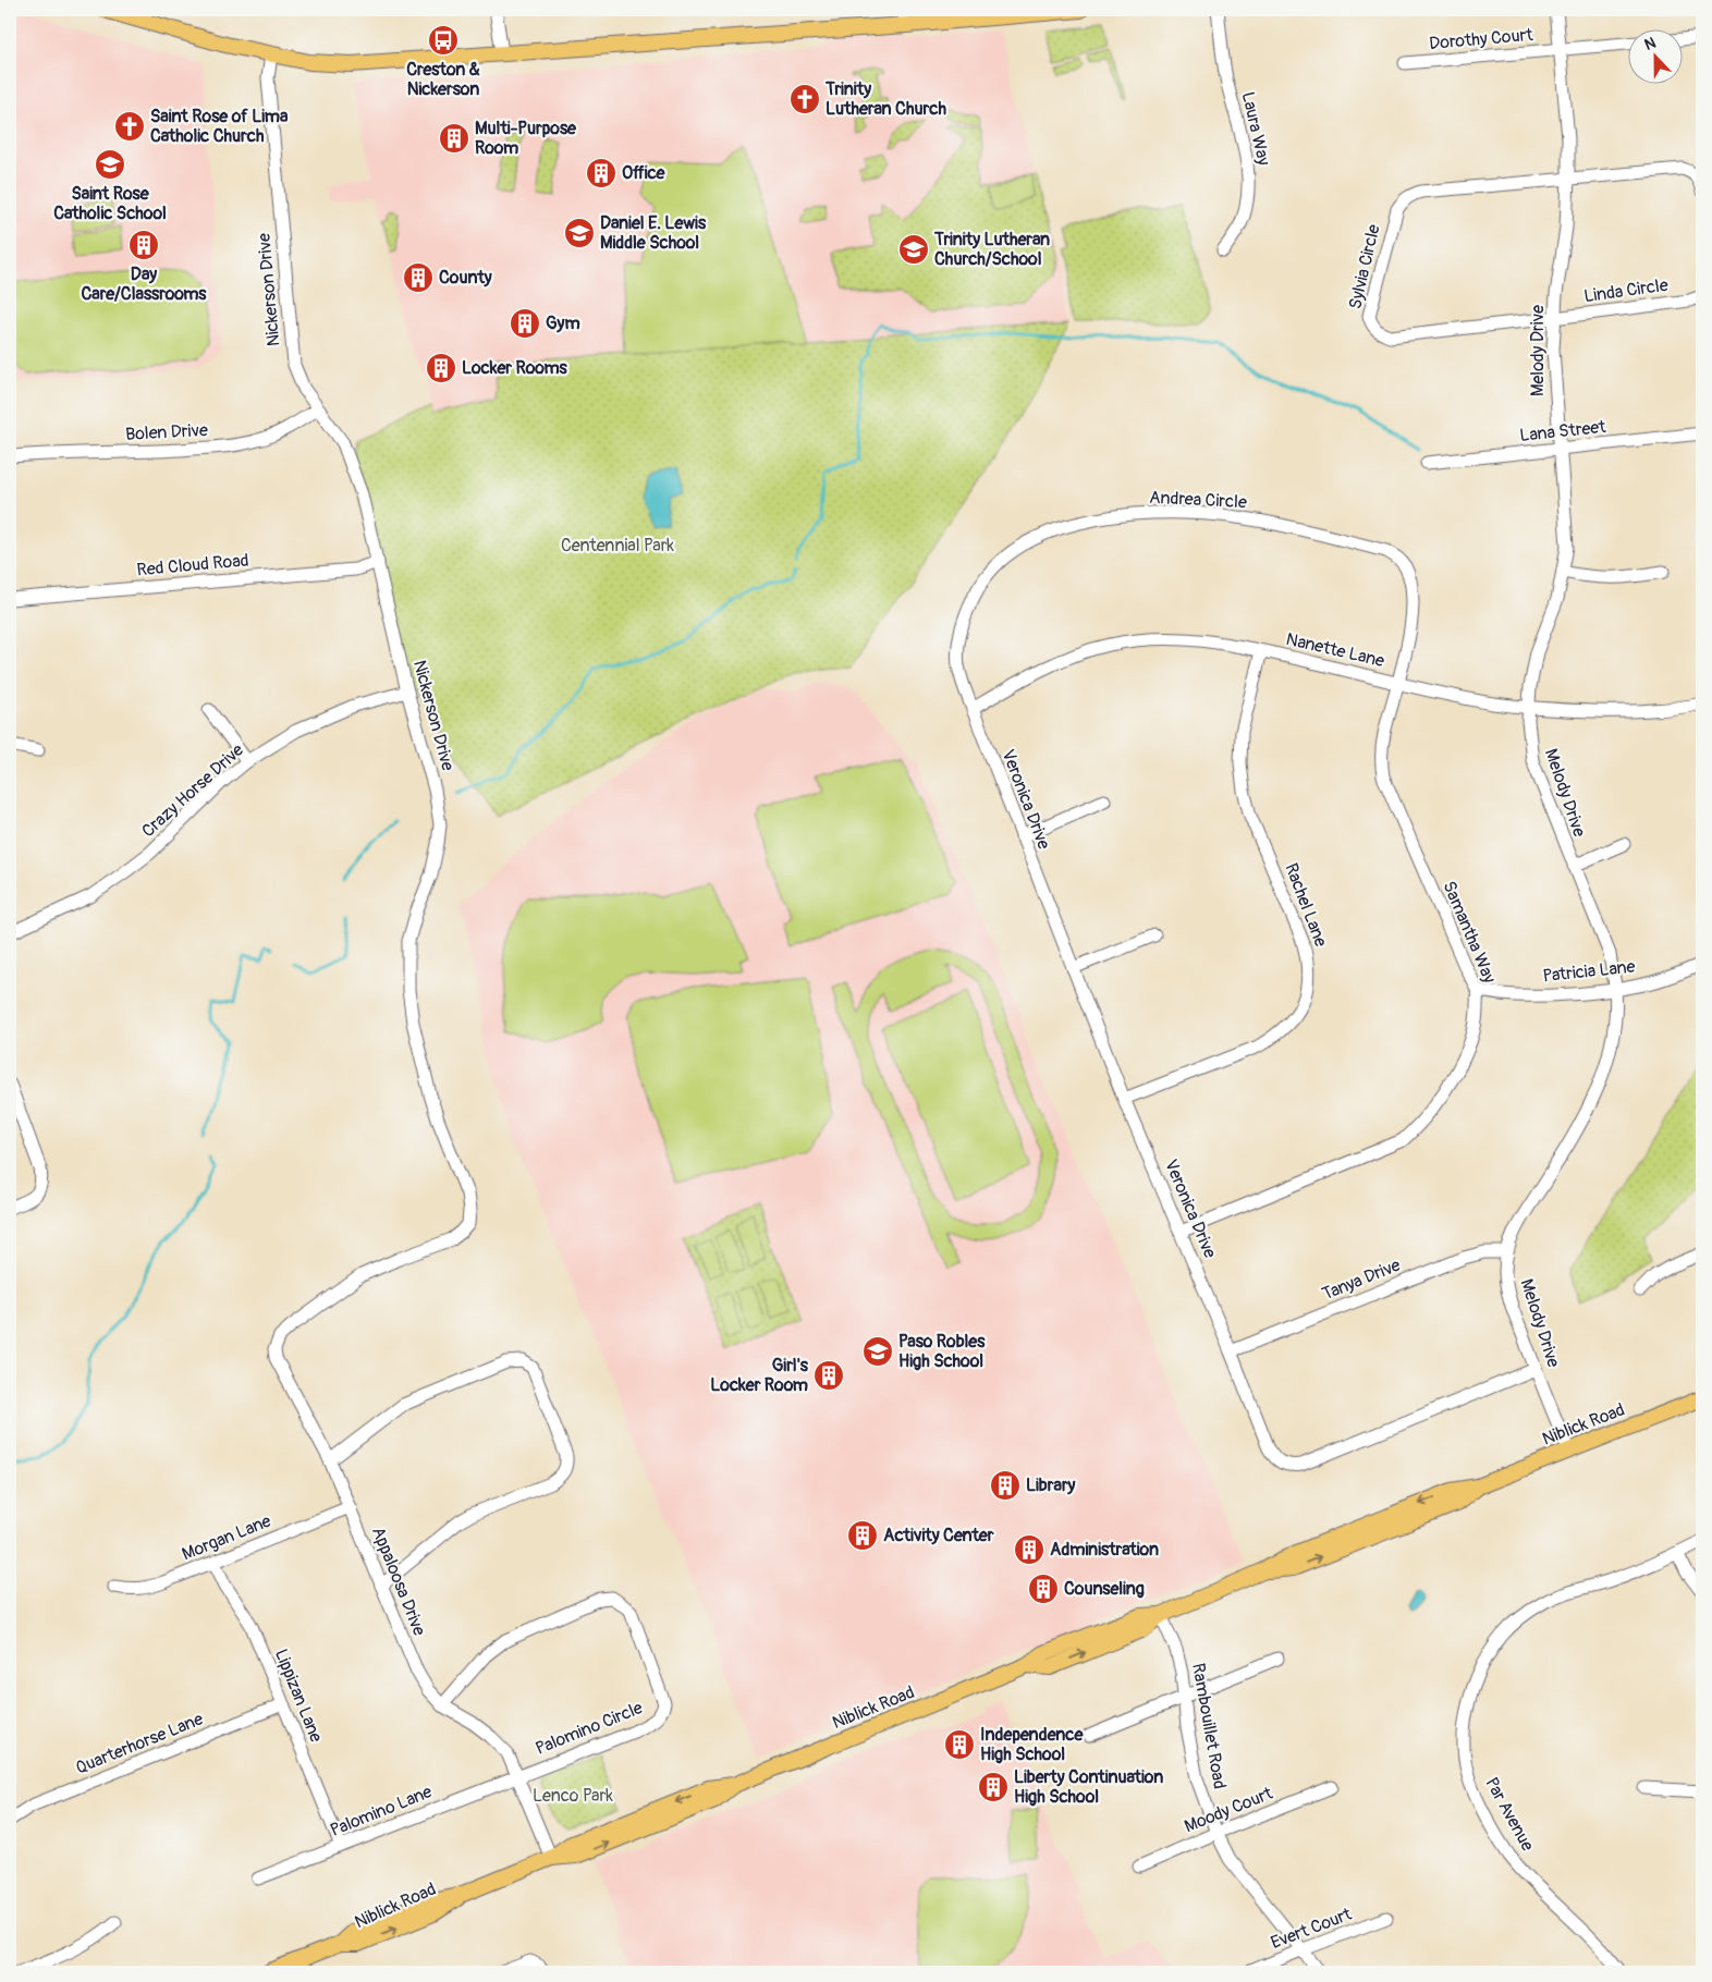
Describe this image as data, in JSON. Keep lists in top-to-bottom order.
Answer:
{
  "streets": {
    "main road": ["Niblick Road"],
    "street": [
      "Dorothy Court",
      "Laura Way",
      "Sylvia Circle",
      "Nickerson Drive",
      "Linda Circle",
      "Melody Drive",
      "Lana Street",
      "Bolen Drive",
      "Andrea Circle",
      "Red Cloud Road",
      "Nanette Lane",
      "Crazy Horse Drive",
      "Veronica Drive",
      "Rachel Lane",
      "Samantha Way",
      "Patricia Lane",
      "Tanya Drive",
      "Morgan Lane",
      "Appaloosa Drive",
      "Lippizan Lane",
      "Rambouillet Road",
      "Palomino Circle",
      "Quarterhorse Lane",
      "Moody Court",
      "Palomino Lane",
      "Par Avenue",
      "Evert Court"
    ]
  },
  "crossings": [
    ["Dorothy Court", "Melody Drive"],
    ["Sylvia Circle", "Linda Circle"],
    ["Sylvia Circle", "Melody Drive"],
    ["Nickerson Drive", "Bolen Drive"],
    ["Nickerson Drive", "Red Cloud Road"],
    ["Nickerson Drive", "Crazy Horse Drive"],
    ["Nickerson Drive", "Appaloosa Drive"],
    ["Linda Circle", "Melody Drive"],
    ["Melody Drive", "Lana Street"],
    ["Melody Drive", "Nanette Lane"],
    ["Melody Drive", "Veronica Drive"],
    ["Melody Drive", "Patricia Lane"],
    ["Melody Drive", "Tanya Drive"],
    ["Melody Drive", "Niblick Road"],
    ["Andrea Circle", "Nanette Lane"],
    ["Andrea Circle", "Veronica Drive"],
    ["Andrea Circle", "Samantha Way"],
    ["Nanette Lane", "Veronica Drive"],
    ["Nanette Lane", "Rachel Lane"],
    ["Nanette Lane", "Samantha Way"],
    ["Veronica Drive", "Rachel Lane"],
    ["Veronica Drive", "Samantha Way"],
    ["Veronica Drive", "Tanya Drive"],
    ["Samantha Way", "Patricia Lane"],
    ["Niblick Road", "Appaloosa Drive"],
    ["Niblick Road", "Rambouillet Road"],
    ["Morgan Lane", "Appaloosa Drive"],
    ["Morgan Lane", "Lippizan Lane"],
    ["Appaloosa Drive", "Palomino Circle"],
    ["Appaloosa Drive", "Palomino Lane"],
    ["Lippizan Lane", "Quarterhorse Lane"],
    ["Lippizan Lane", "Palomino Lane"],
    ["Rambouillet Road", "Moody Court"],
    ["Rambouillet Road", "Evert Court"],
    ["Palomino Circle", "Palomino Lane"]
  ],
  "parks": ["Centennial Park", "Lenco Park"],
  "places": {
    "bus stop": ["Creston & Nickerson"],
    "church": ["Trinity Lutheran Church", "Saint Rose of Lima Catholic Church"],
    "building": [
      "Multi-Purpose Room",
      "Office",
      "Day Care/Classrooms",
      "County",
      "Gym",
      "Locker Rooms",
      "Girl's Locker Room",
      "Library",
      "Activity Center",
      "Administration",
      "Counseling",
      "Independence High School",
      "Liberty Continuation High School"
    ],
    "school or university": [
      "Saint Rose Catholic School",
      "Daniel E. Lewis Middle School",
      "Trinity Lutheran Church/School",
      "Paso Robles High School"
    ]
  },
  "north": "top"
}
